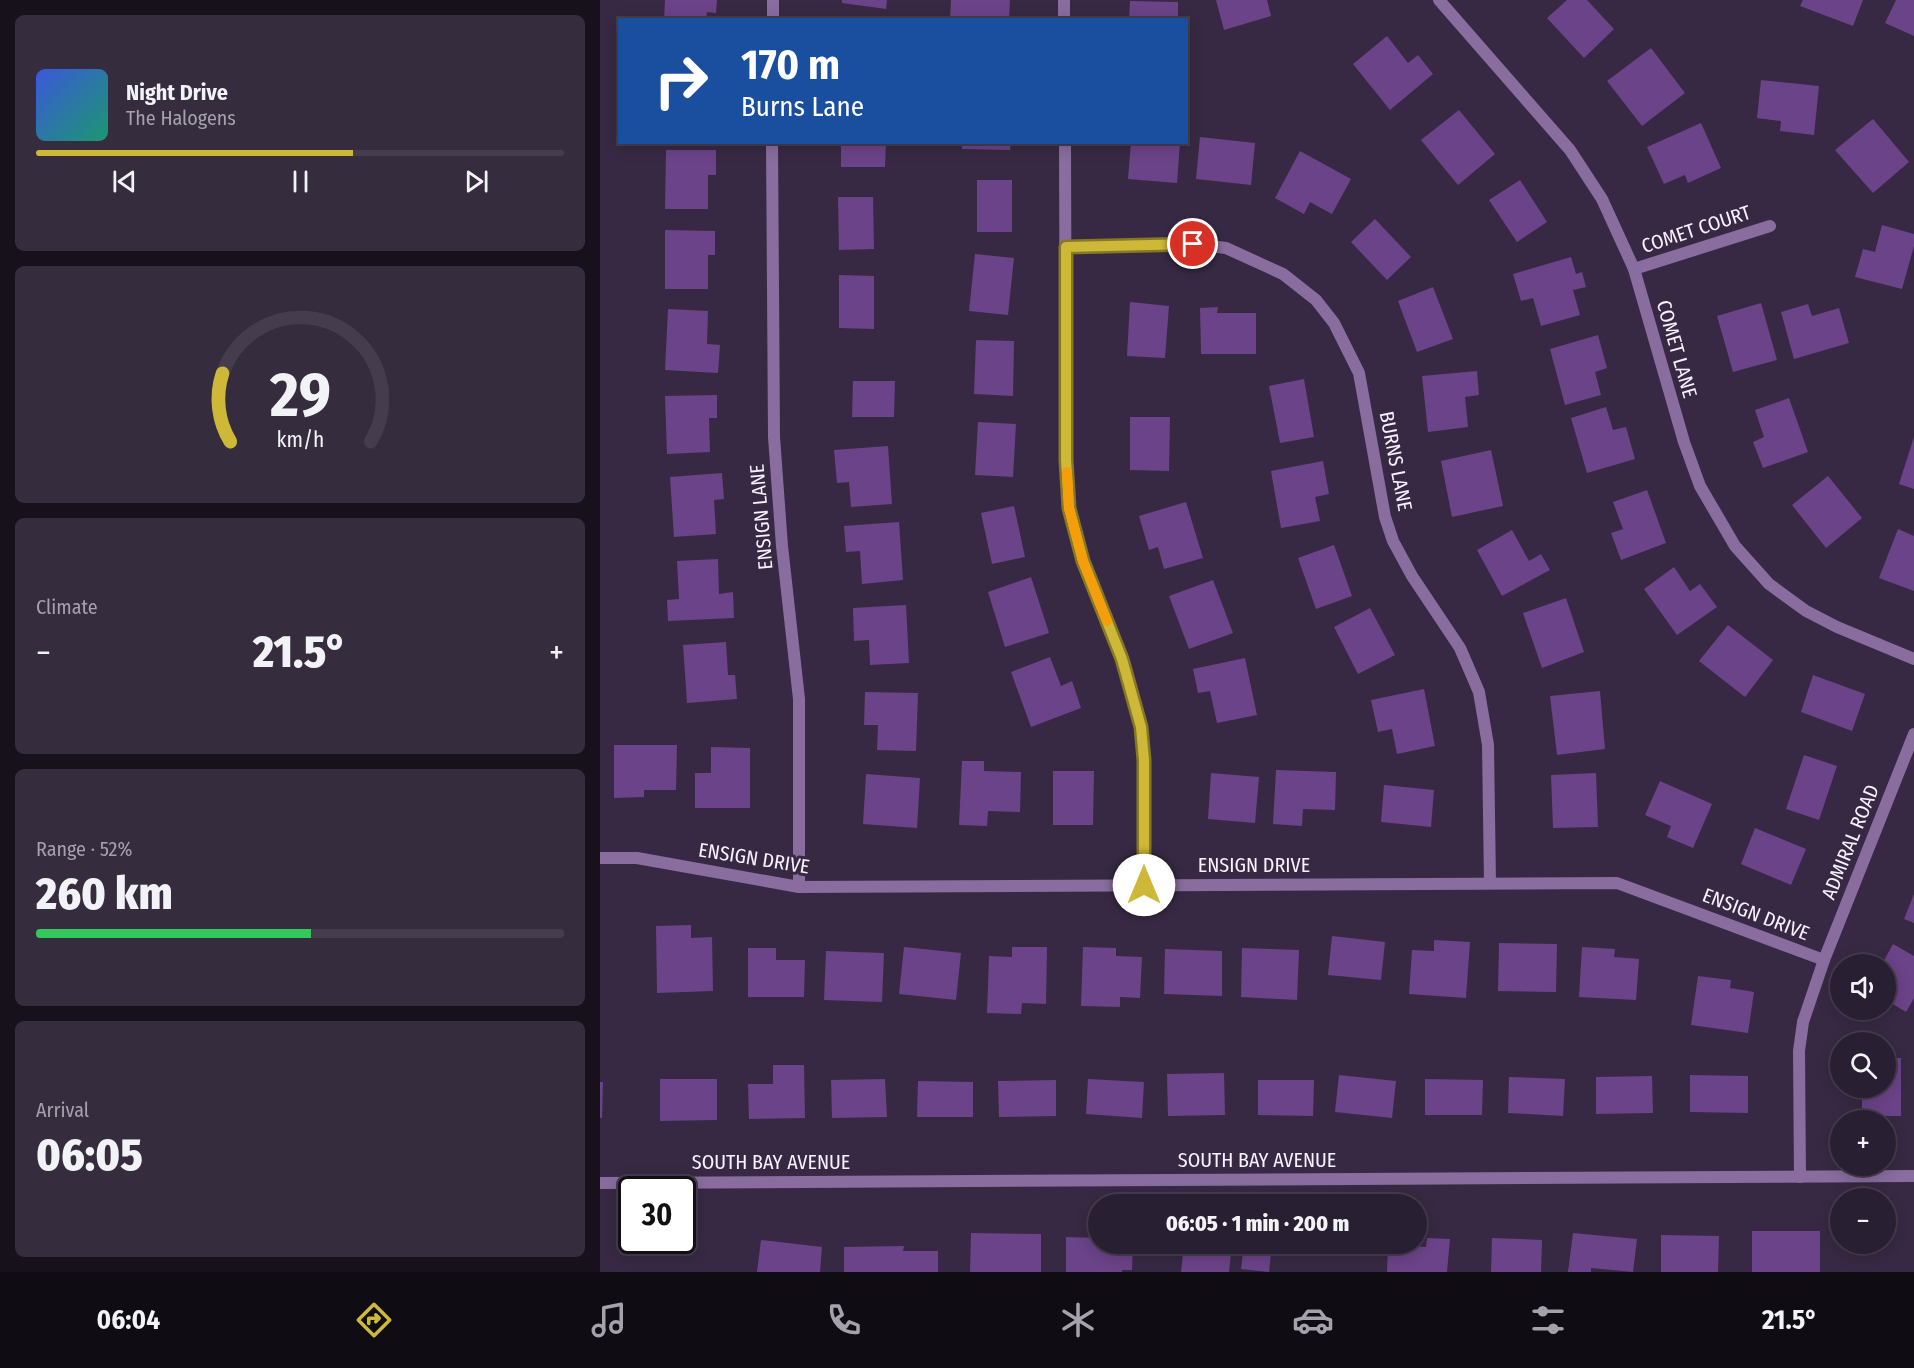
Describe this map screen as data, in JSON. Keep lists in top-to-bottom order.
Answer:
{
  "streets": {
    "street": [
      "COMET COURT",
      "COMET LANE",
      "BURNS LANE",
      "ENSIGN LANE",
      "ADMIRAL ROAD",
      "ENSIGN DRIVE",
      "SOUTH BAY AVENUE"
    ]
  },
  "crossings": [
    ["COMET COURT", "COMET LANE"],
    ["BURNS LANE", "ENSIGN DRIVE"],
    ["ENSIGN LANE", "ENSIGN DRIVE"],
    ["ADMIRAL ROAD", "ENSIGN DRIVE"],
    ["ADMIRAL ROAD", "SOUTH BAY AVENUE"]
  ],
  "page": {
    "turn": ["170 m", "Burns Lane"],
    "song": ["Night Drive", "The Halogens"],
    "tile": [
      "Climate",
      ["Range · 52%", "260 km"],
      ["Arrival", "06:05"]
    ],
    "heat": ["−", "21.5°", "+"],
    "map_buttons": ["+", "−"],
    "limit": "30",
    "trip": "06:05 · 1 min · 200 m",
    "tabs": ["06:04", "21.5°"],
    "gauge": ["29", "km/h"]
  }
}
